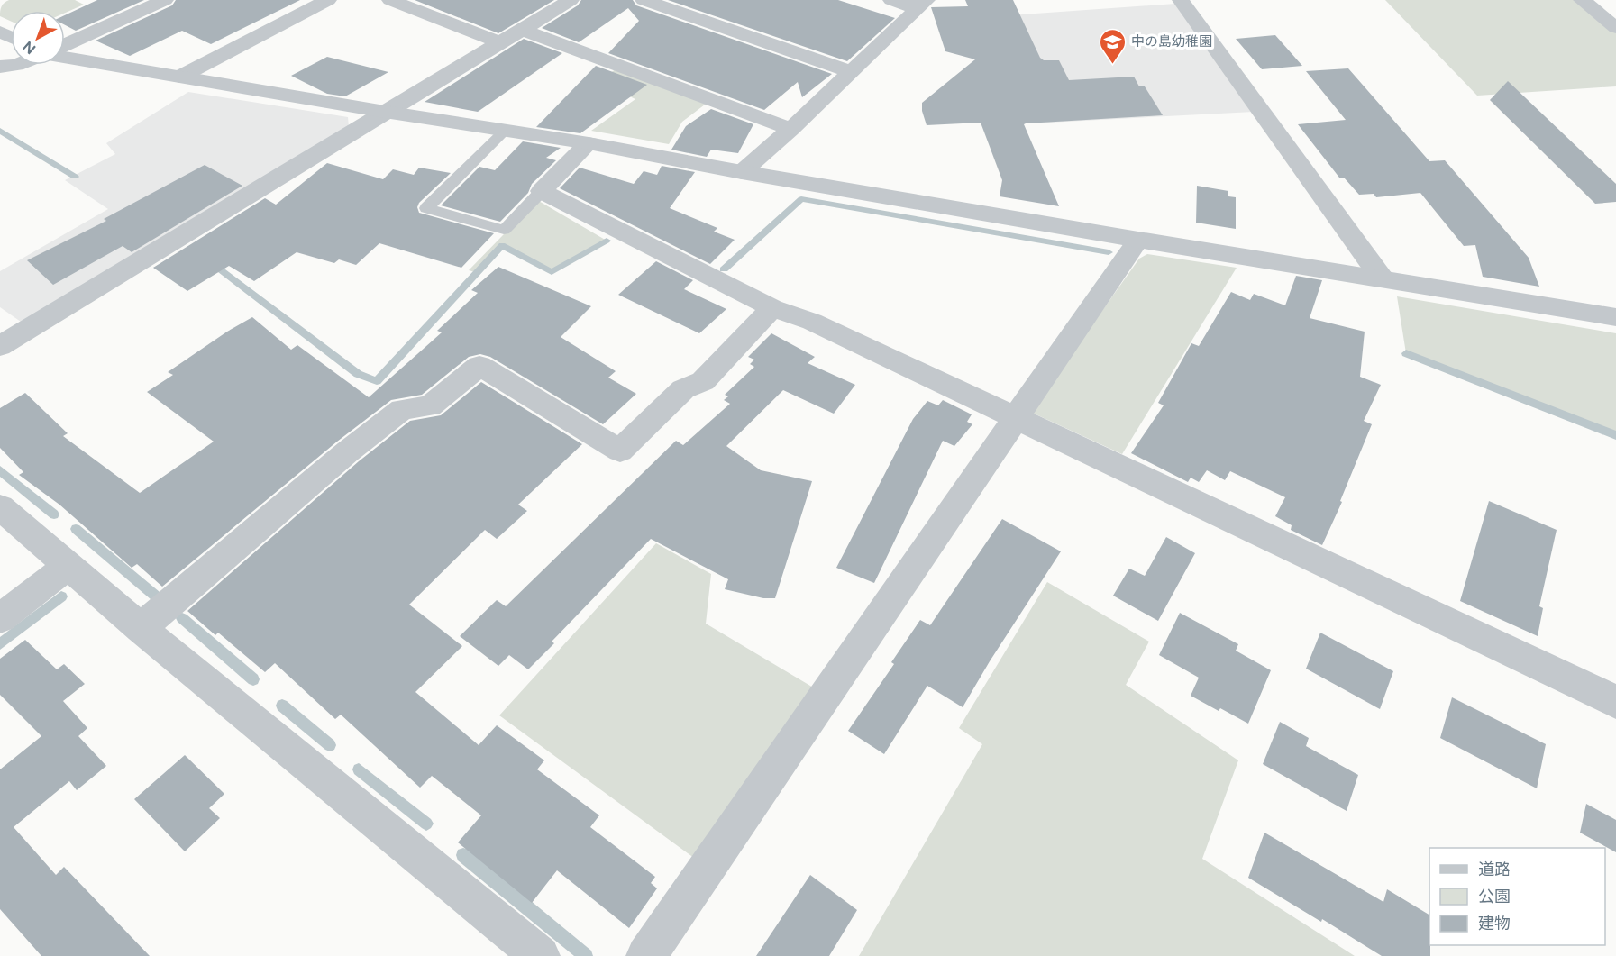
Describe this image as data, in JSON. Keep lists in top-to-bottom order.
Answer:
{
  "places": {
    "school or university": ["中の島幼稚園"]
  },
  "legend": ["道路", "公園", "建物"],
  "north": "bottom left"
}
